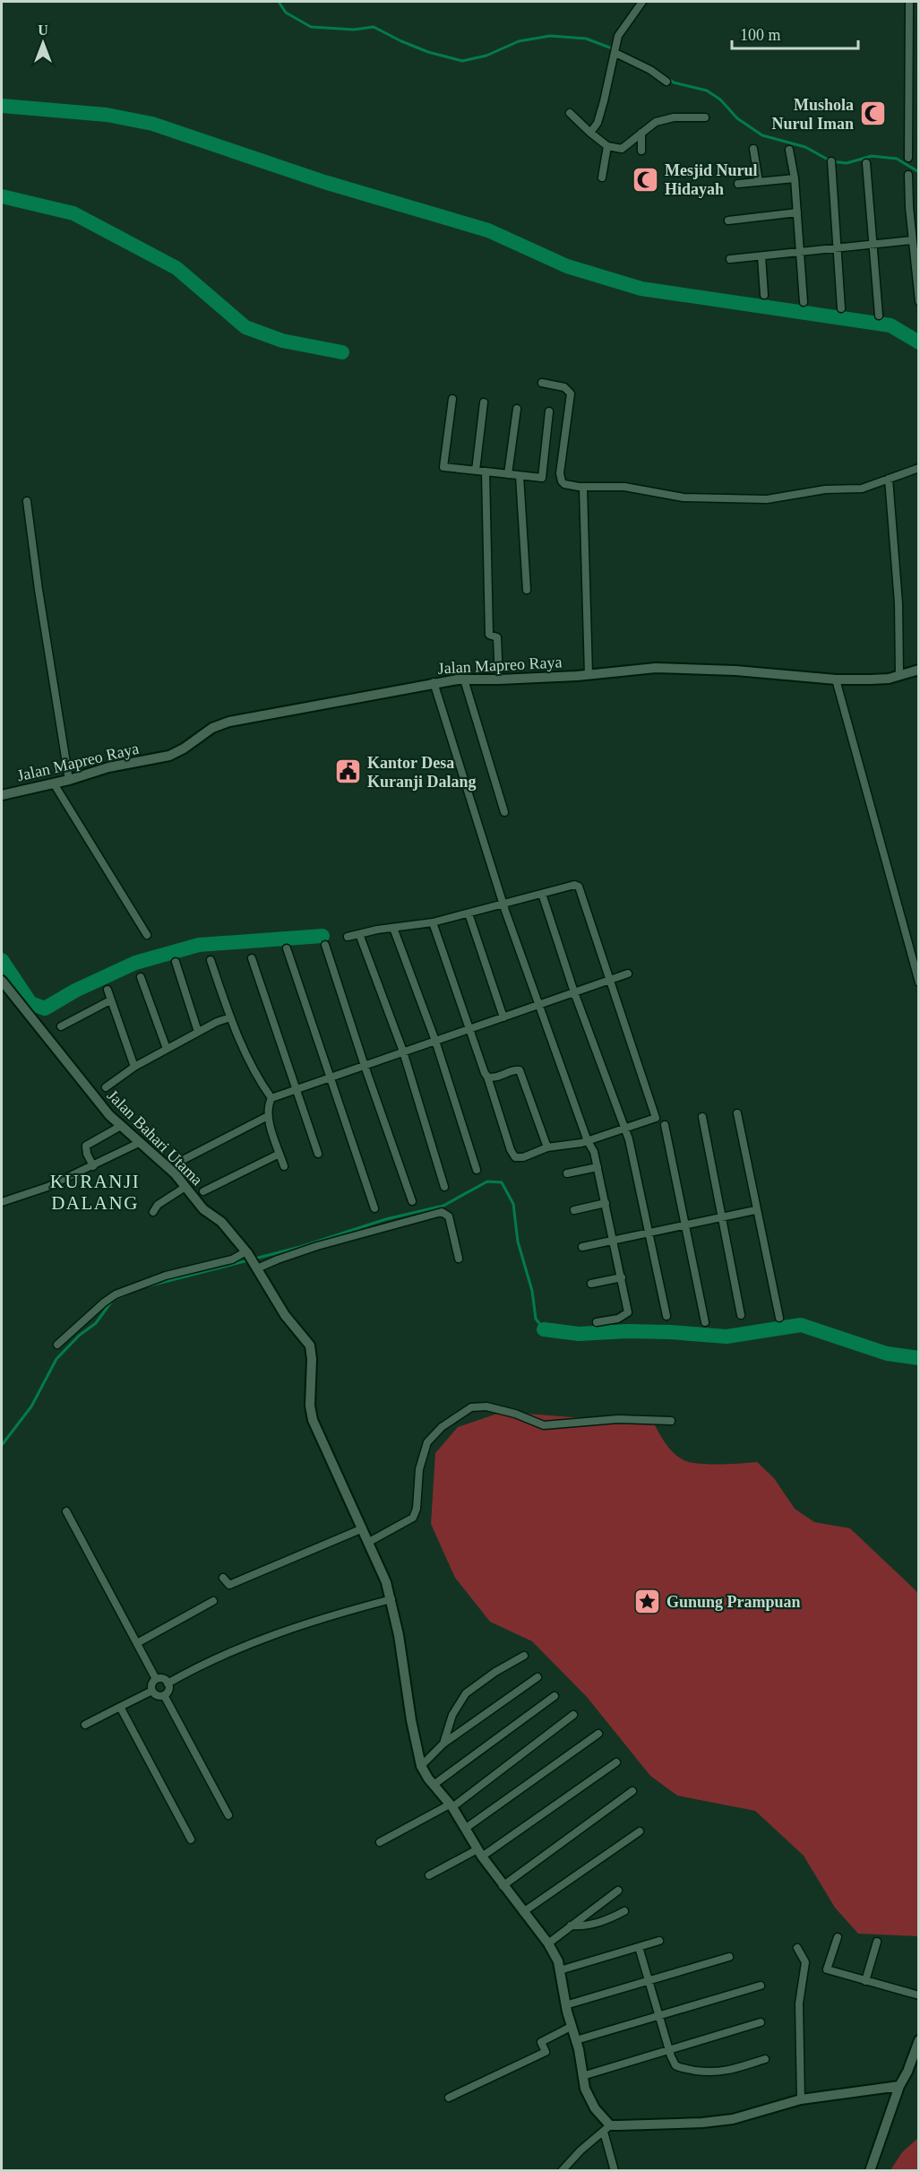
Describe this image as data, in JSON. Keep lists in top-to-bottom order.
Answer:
{
  "streets": {
    "street": ["Jalan Mapreo Raya", "Jalan Bahari Utama"]
  },
  "districts": ["KURANJI DALANG"],
  "places": {
    "mosque": ["Mushola Nurul Iman", "Mesjid Nurul Hidayah"],
    "public building": ["Kantor Desa Kuranji Dalang"],
    "place": ["Gunung Prampuan"]
  },
  "scale_bar": "100 m",
  "north": "top"
}
